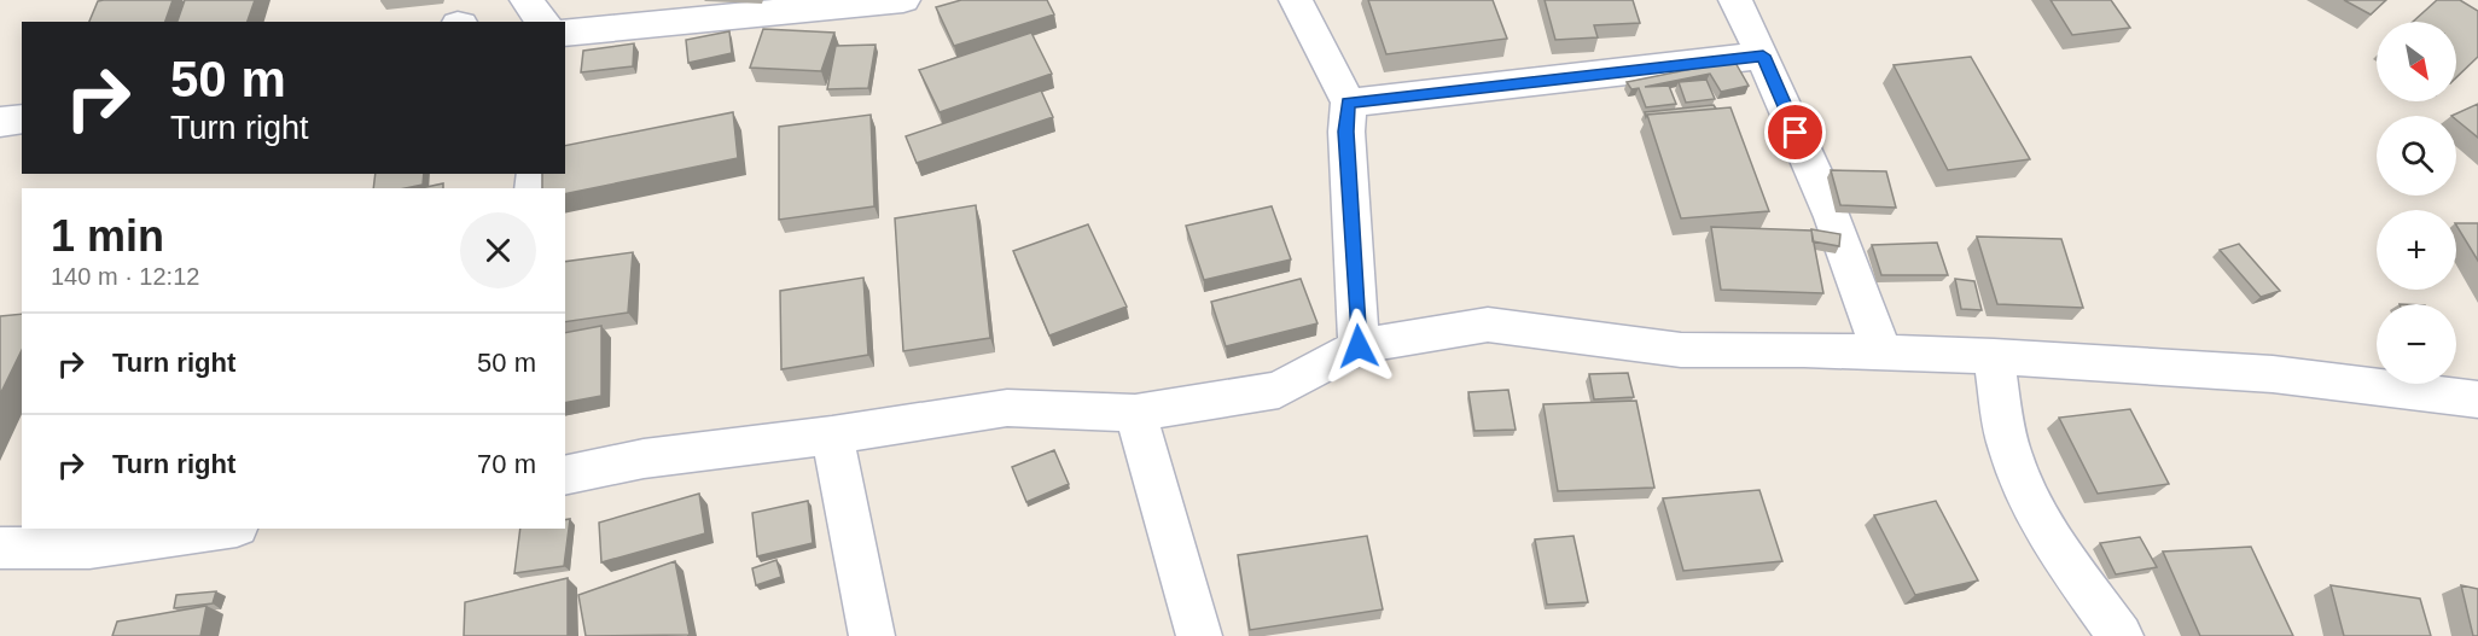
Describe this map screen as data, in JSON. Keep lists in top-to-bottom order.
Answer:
{
  "north": "bottom right",
  "page": {
    "map_buttons": ["+", "−"],
    "turn": ["50 m", "Turn right"],
    "heading": ["1 min", "140 m · 12:12"],
    "list": [
      {
        "name": "Turn right",
        "value": "50 m"
      },
      {
        "name": "Turn right",
        "value": "70 m"
      }
    ]
  }
}
